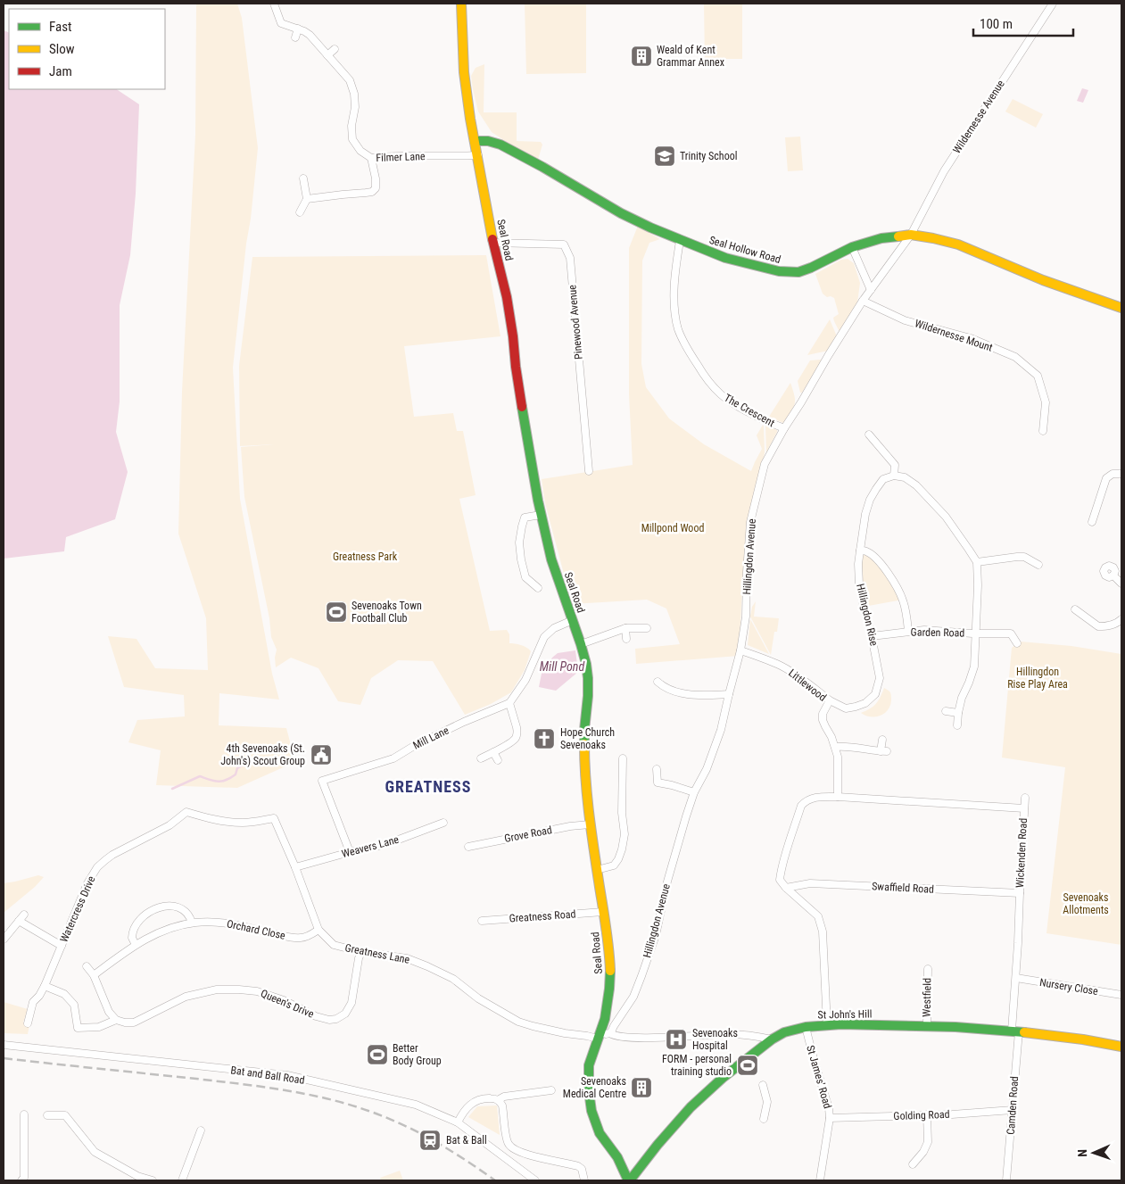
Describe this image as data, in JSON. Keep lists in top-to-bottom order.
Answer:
{
  "streets": {
    "main road": ["Seal Road", "Seal Hollow Road", "St John's Hill"],
    "street": [
      "Wildernesse Avenue",
      "Filmer Lane",
      "Pinewood Avenue",
      "Wildernesse Mount",
      "The Crescent",
      "Hillingdon Avenue",
      "Hillingdon Rise",
      "Garden Road",
      "Littlewood",
      "Mill Lane",
      "Grove Road",
      "Weavers Lane",
      "Wickenden Road",
      "Swaffield Road",
      "Watercress Drive",
      "Greatness Road",
      "Orchard Close",
      "Greatness Lane",
      "Nursery Close",
      "Westfield",
      "Queen's Drive",
      "Bat and Ball Road",
      "St James' Road",
      "Camden Road",
      "Golding Road"
    ]
  },
  "crossings": [
    ["Wildernesse Avenue", "Seal Hollow Road"],
    ["Wildernesse Avenue", "Hillingdon Avenue"],
    ["Filmer Lane", "Seal Road"],
    ["Seal Road", "Seal Hollow Road"],
    ["Seal Road", "Pinewood Avenue"],
    ["Seal Road", "Grove Road"],
    ["Seal Road", "Greatness Road"],
    ["Seal Road", "Greatness Lane"],
    ["Seal Road", "St John's Hill"],
    ["Seal Hollow Road", "The Crescent"],
    ["Wildernesse Mount", "Hillingdon Avenue"],
    ["The Crescent", "Hillingdon Avenue"],
    ["Hillingdon Avenue", "Littlewood"],
    ["Hillingdon Rise", "Garden Road"],
    ["Hillingdon Rise", "Littlewood"],
    ["Littlewood", "Wickenden Road"],
    ["Mill Lane", "Weavers Lane"],
    ["Weavers Lane", "Greatness Lane"],
    ["Wickenden Road", "Swaffield Road"],
    ["Wickenden Road", "Nursery Close"],
    ["Wickenden Road", "St John's Hill"],
    ["Wickenden Road", "Camden Road"],
    ["Watercress Drive", "Greatness Lane"],
    ["Watercress Drive", "Queen's Drive"],
    ["Orchard Close", "Greatness Lane"],
    ["Greatness Lane", "Queen's Drive"],
    ["Westfield", "St John's Hill"],
    ["St John's Hill", "St James' Road"],
    ["St John's Hill", "Camden Road"],
    ["St James' Road", "Golding Road"],
    ["Camden Road", "Golding Road"]
  ],
  "districts": ["GREATNESS"],
  "water": ["Mill Pond"],
  "parks": [
    "Millpond Wood",
    "Greatness Park",
    "Hillingdon Rise Play Area",
    "Sevenoaks Allotments"
  ],
  "places": {
    "building": ["Weald of Kent Grammar Annex", "Sevenoaks Medical Centre"],
    "school or university": ["Trinity School"],
    "sports": ["Sevenoaks Town Football Club", "Better Body Group", "FORM - personal training studio"],
    "church": ["Hope Church Sevenoaks"],
    "public building": ["4th Sevenoaks (St. John's) Scout Group"],
    "hospital": ["Sevenoaks Hospital"],
    "station": ["Bat & Ball"]
  },
  "legend": ["Fast", "Slow", "Jam"],
  "scale_bar": "100 m",
  "north": "left"
}
